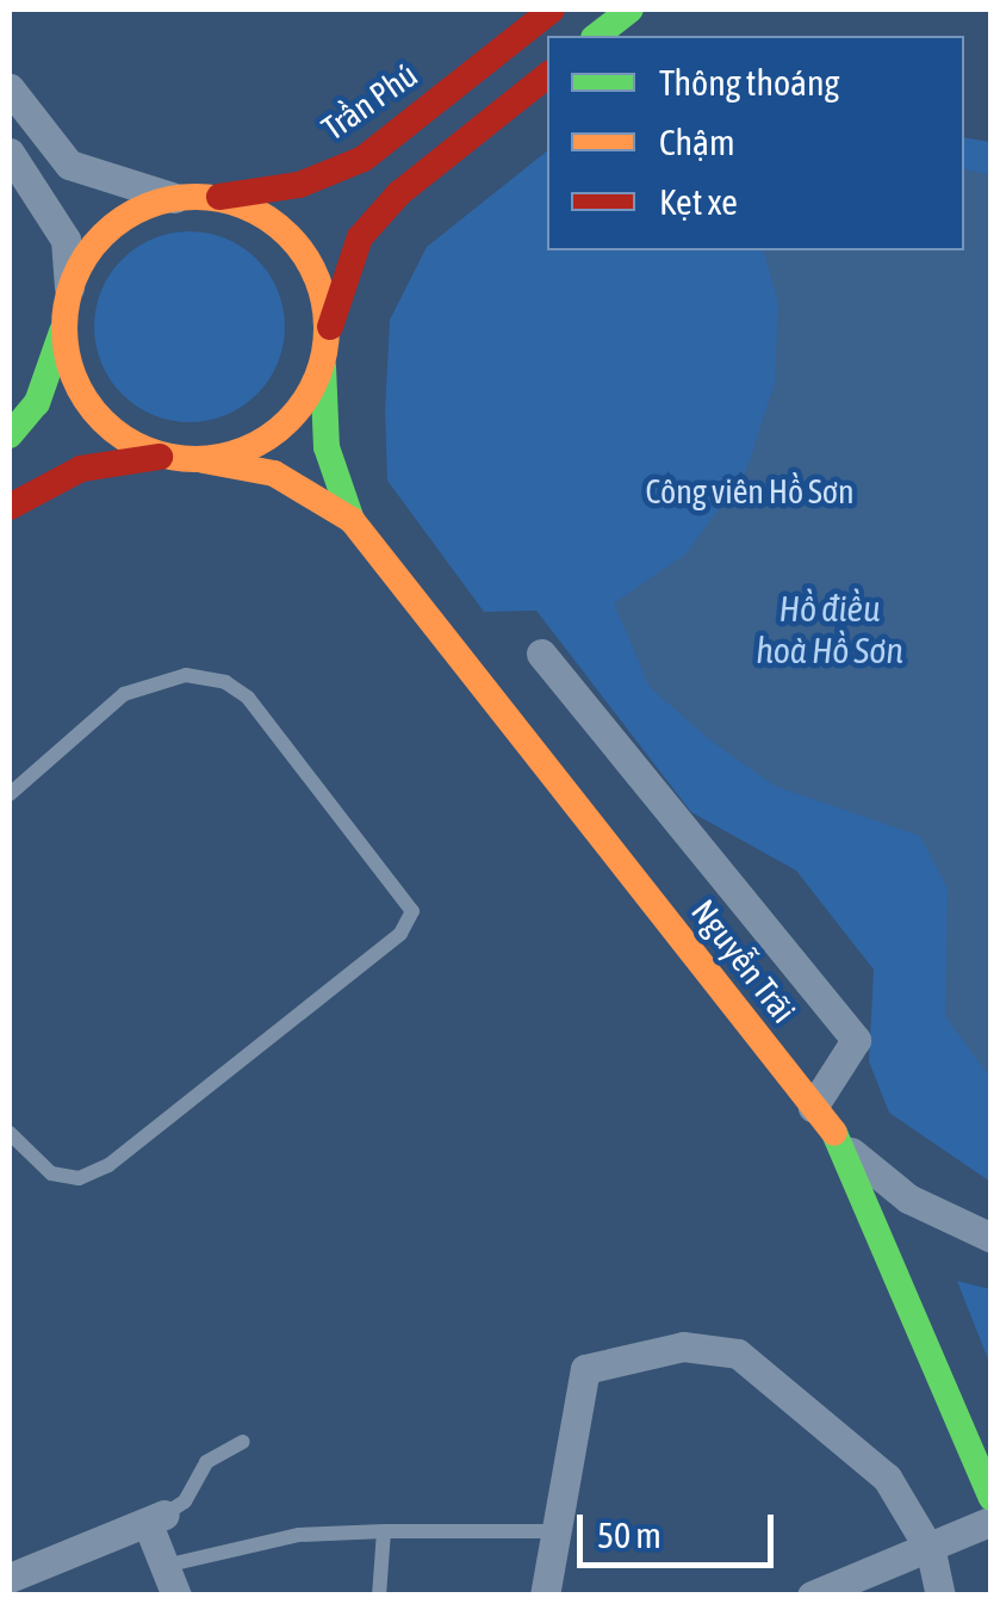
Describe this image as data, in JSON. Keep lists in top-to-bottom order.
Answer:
{
  "streets": {
    "main road": ["Trần Phú", "Nguyễn Trãi"]
  },
  "water": ["Hồ điều hoà Hồ Sơn"],
  "parks": ["Công viên Hồ Sơn"],
  "legend": ["Thông thoáng", "Chậm", "Kẹt xe"],
  "scale_bar": "50 m"
}
